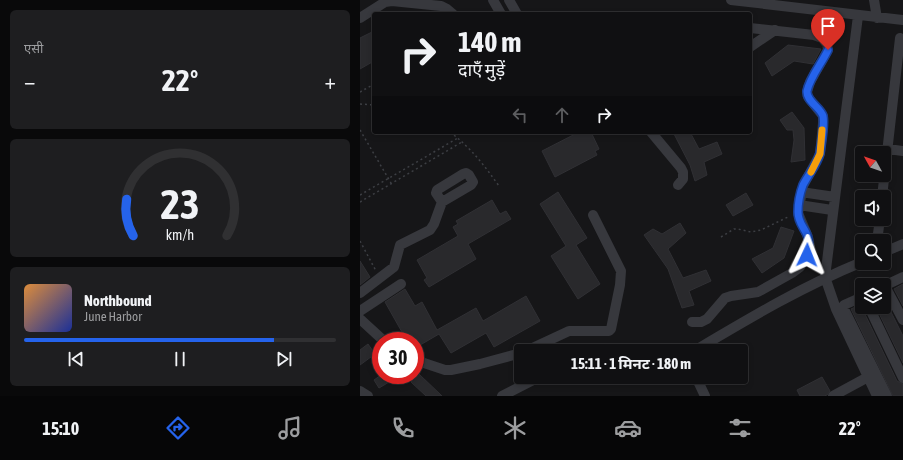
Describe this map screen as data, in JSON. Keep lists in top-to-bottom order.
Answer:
{
  "north": "top left",
  "page": {
    "tile": "एसी",
    "turn": ["140 m", "दाएँ मुड़ें"],
    "heat": ["−", "22°", "+"],
    "song": ["Northbound", "June Harbor"],
    "limit": "30",
    "trip": "15:11 · 1 मिनट · 180 m",
    "tabs": ["15:10", "22°"],
    "gauge": ["23", "km/h"]
  }
}
